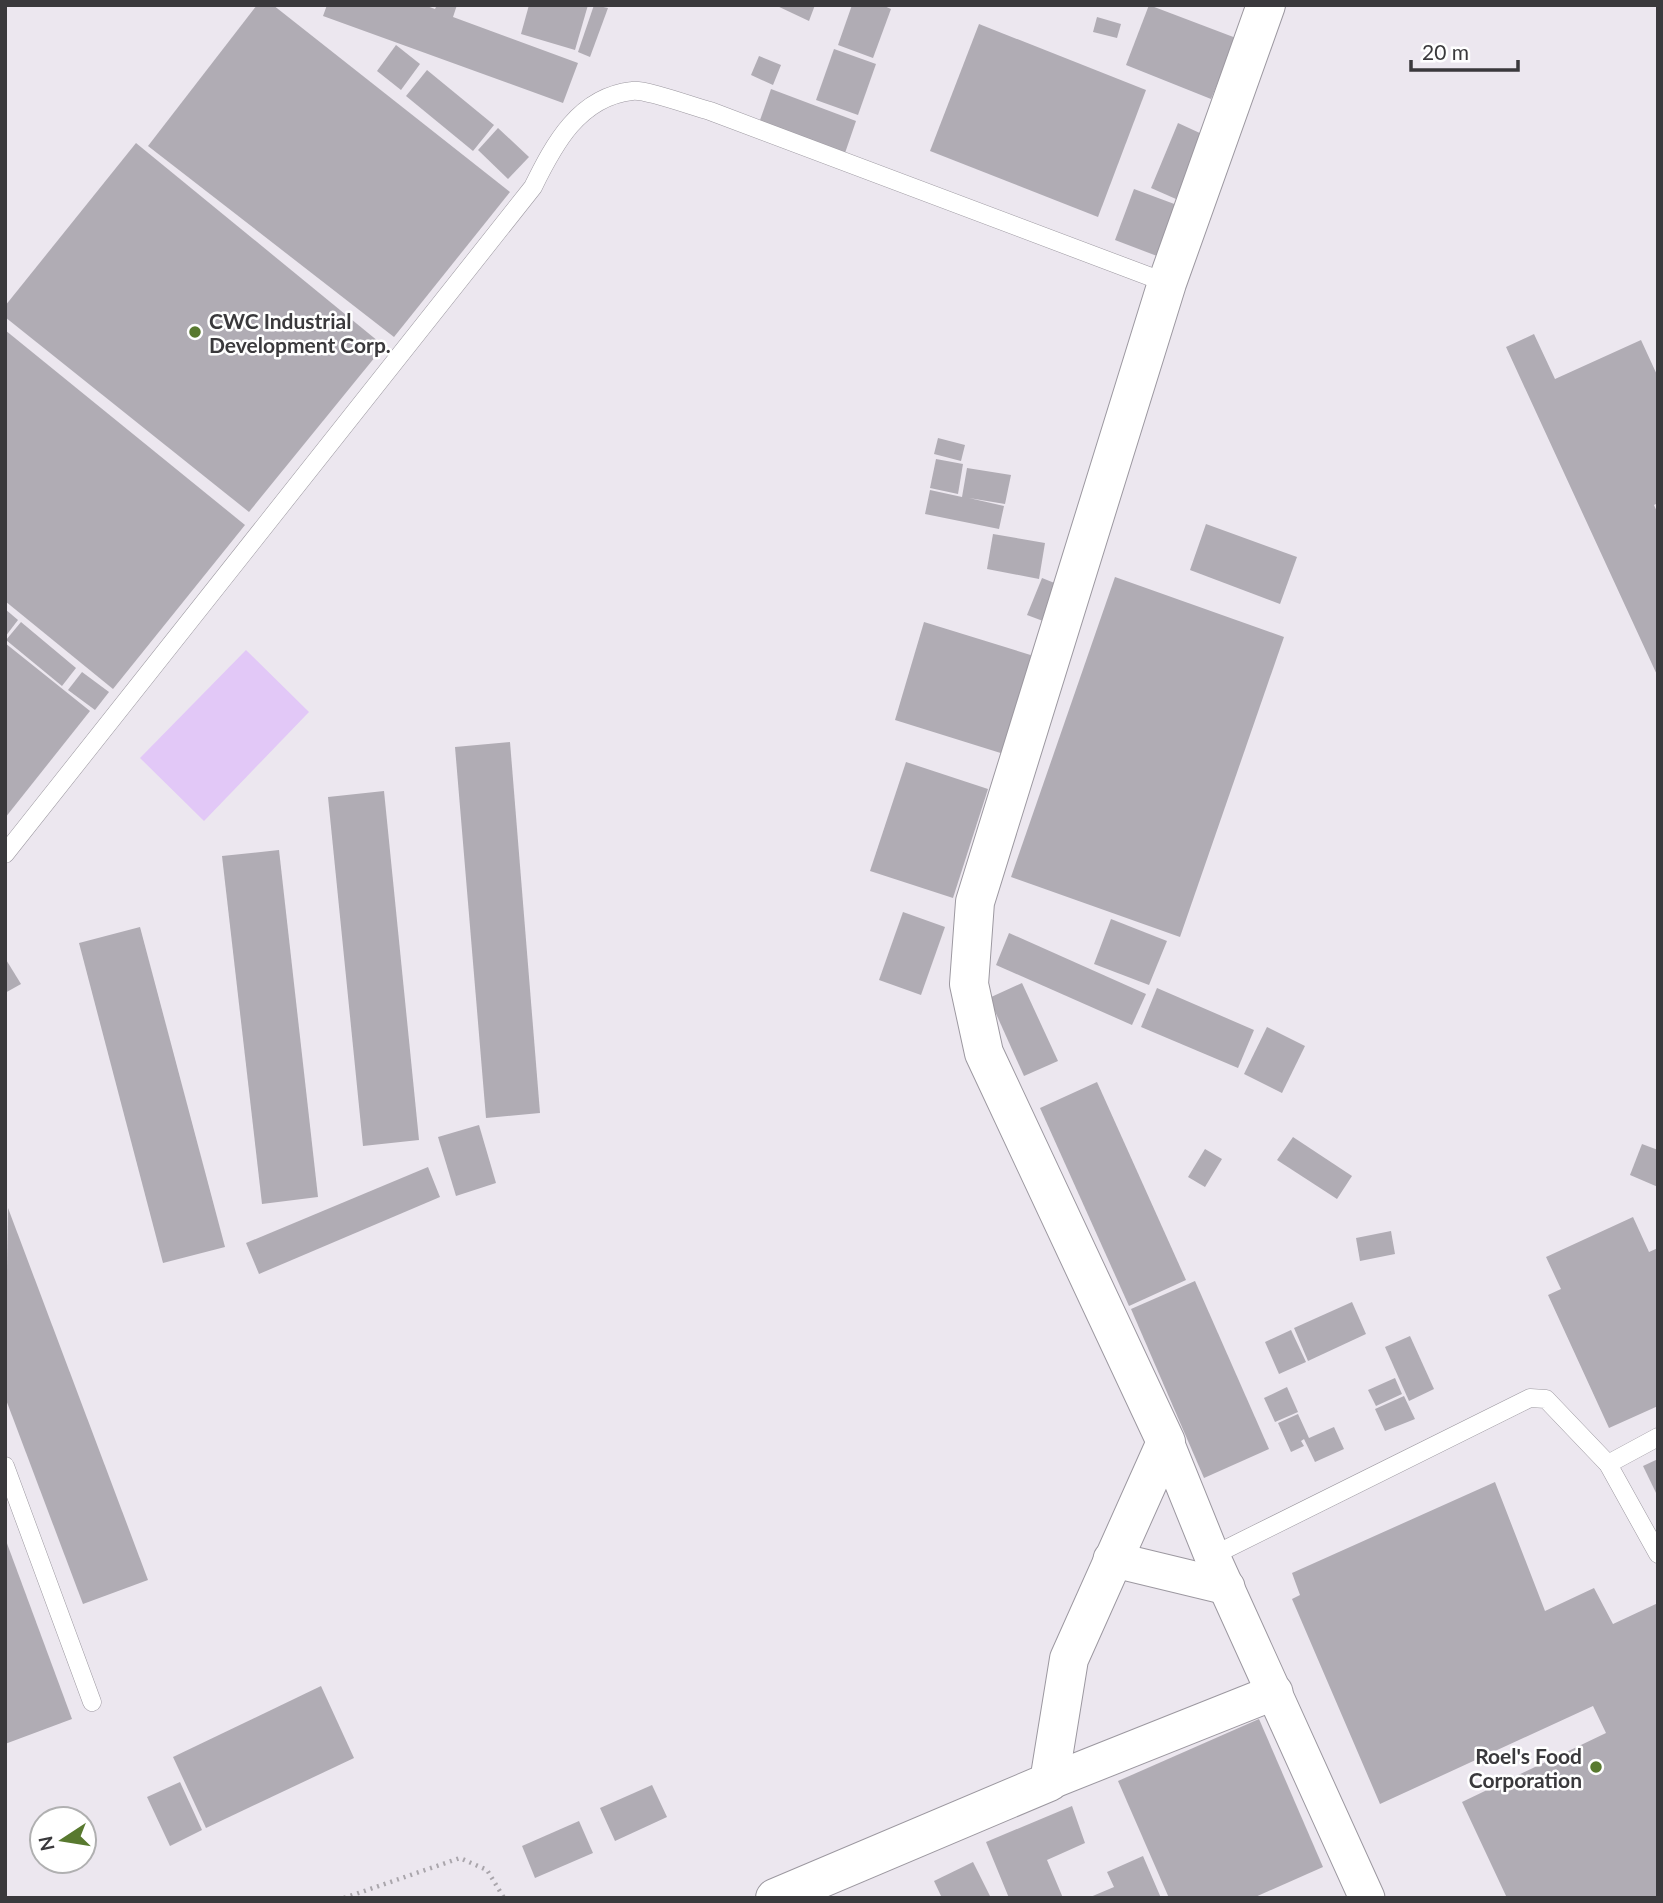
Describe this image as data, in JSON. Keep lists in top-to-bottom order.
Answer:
{
  "places": ["CWC Industrial Development Corp.", "Roel's Food Corporation"],
  "scale_bar": "20 m",
  "north": "left"
}
